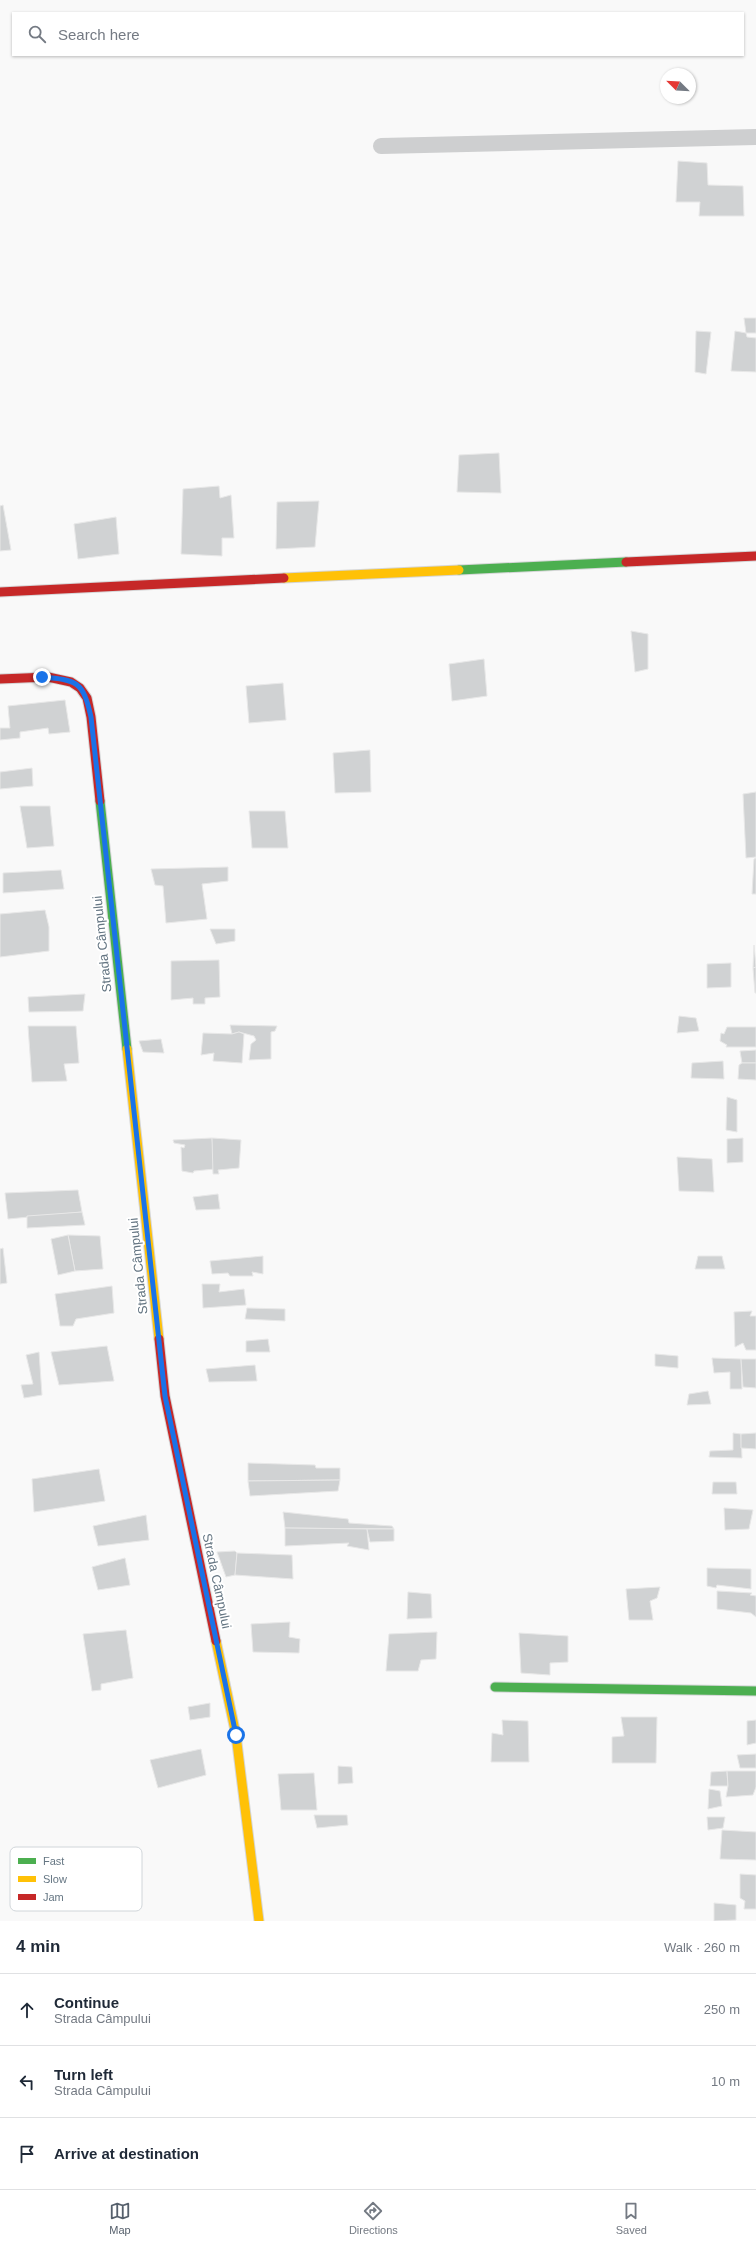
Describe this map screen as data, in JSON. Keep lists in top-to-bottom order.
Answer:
{
  "streets": {
    "street": ["Strada Câmpului"]
  },
  "legend": ["Fast", "Slow", "Jam"],
  "north": "top left",
  "page": {
    "search": "Search here",
    "heading": ["4 min", "Walk · 260 m"],
    "list": [
      ["Continue", "Strada Câmpului", "250 m"],
      ["Turn left", "Strada Câmpului", "10 m"],
      "Arrive at destination"
    ],
    "nav": ["Map", "Directions", "Saved"]
  }
}
